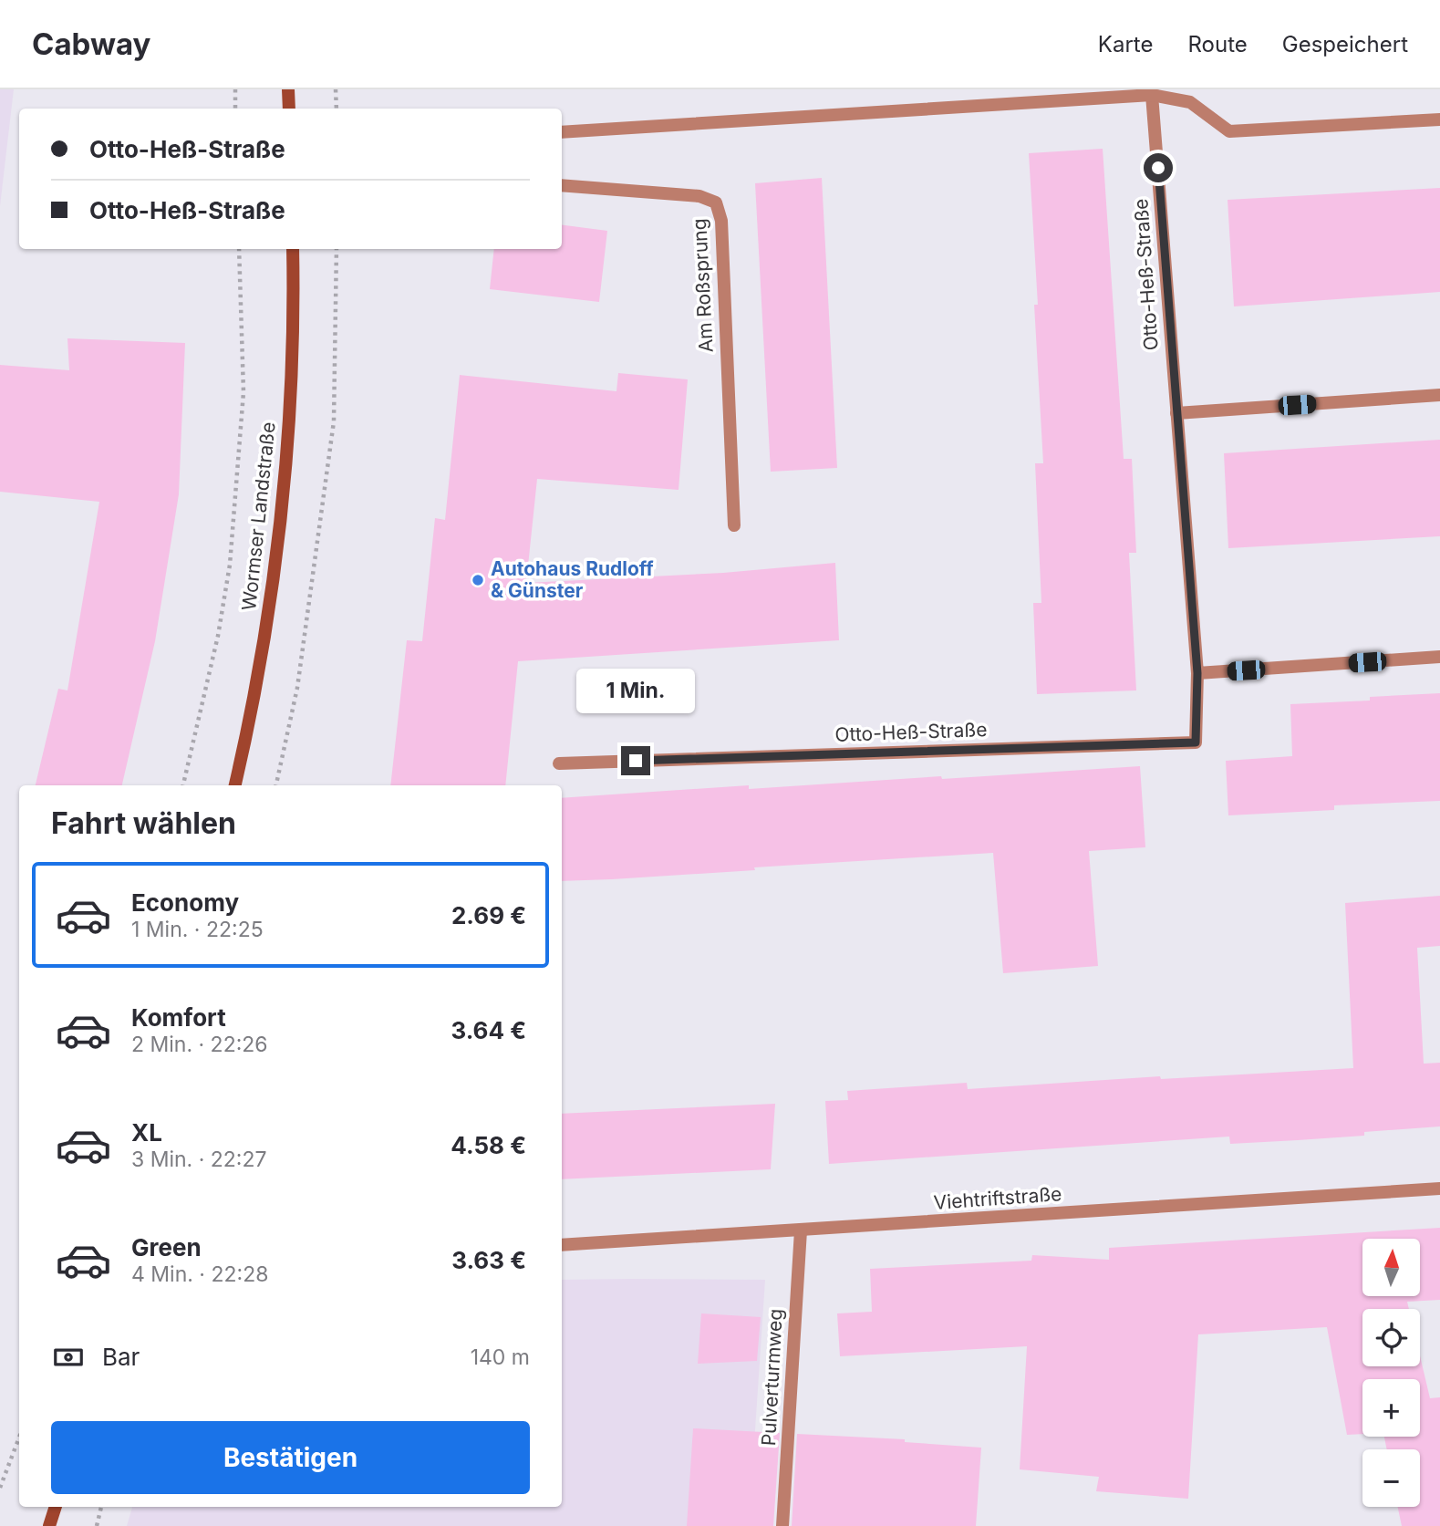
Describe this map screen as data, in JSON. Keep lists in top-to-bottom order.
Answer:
{
  "streets": {
    "main road": ["Wormser Landstraße"],
    "street": [
      "Otto-Heß-Straße",
      "Am Roßsprung",
      "Viehtriftstraße",
      "Pulverturmweg"
    ]
  },
  "crossings": [
    ["Viehtriftstraße", "Pulverturmweg"]
  ],
  "places": ["Autohaus Rudloff & Günster"],
  "north": "top",
  "page": {
    "header": "Cabway",
    "nav": ["Karte", "Route", "Gespeichert"],
    "banner": ["Otto-Heß-Straße", "Otto-Heß-Straße"],
    "bubble": "1 Min.",
    "heading": "Fahrt wählen",
    "list": [
      {
        "name": "Economy",
        "note": "1 Min. · 22:25",
        "value": "2.69 €"
      },
      {
        "name": "Komfort",
        "note": "2 Min. · 22:26",
        "value": "3.64 €"
      },
      {
        "name": "XL",
        "note": "3 Min. · 22:27",
        "value": "4.58 €"
      },
      {
        "name": "Green",
        "note": "4 Min. · 22:28",
        "value": "3.63 €"
      }
    ],
    "map_buttons": ["+", "−"],
    "pay": ["Bar", "140 m"],
    "buttons": "Bestätigen"
  }
}
